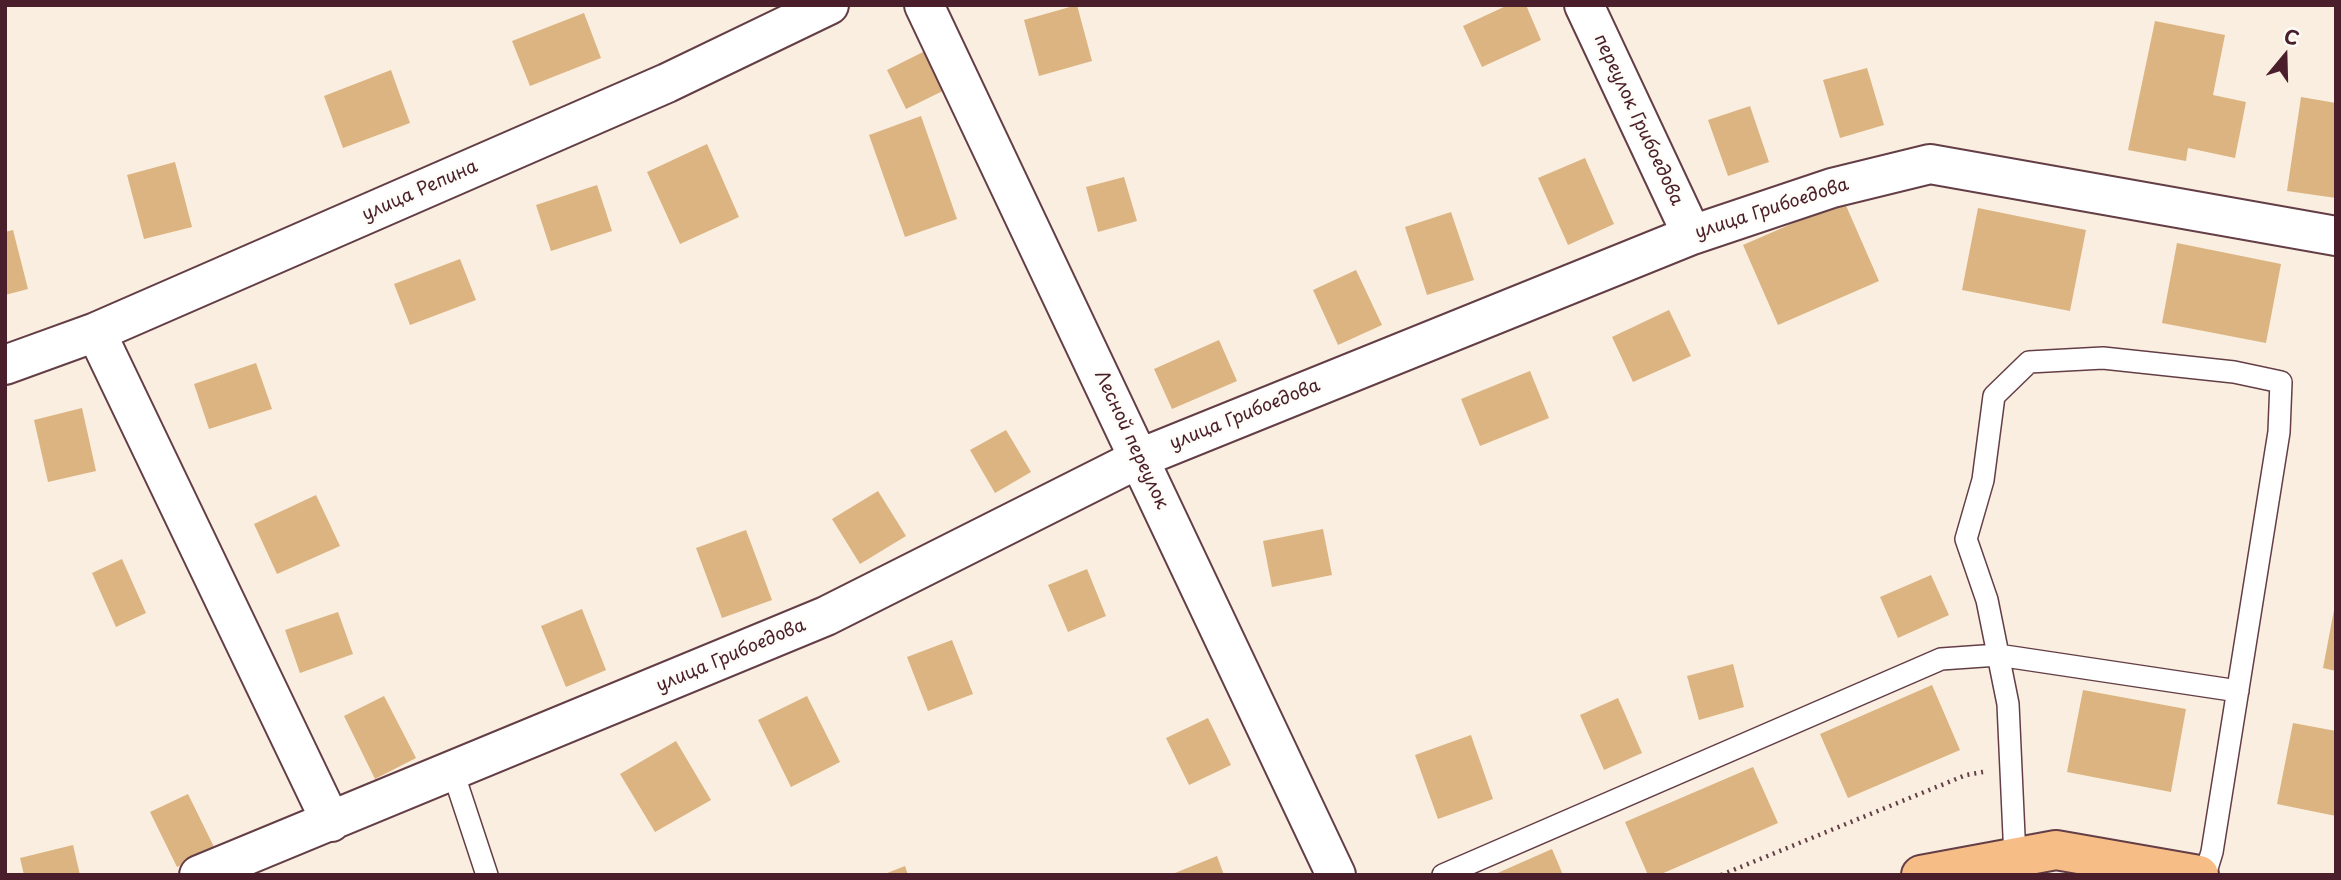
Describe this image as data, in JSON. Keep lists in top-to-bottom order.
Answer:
{
  "streets": {
    "street": [
      "переулок Грибоедова",
      "улица Репина",
      "улица Грибоедова",
      "Лесной переулок"
    ]
  },
  "crossings": [
    ["переулок Грибоедова", "улица Грибоедова"],
    ["улица Грибоедова", "Лесной переулок"]
  ],
  "north": "top"
}
